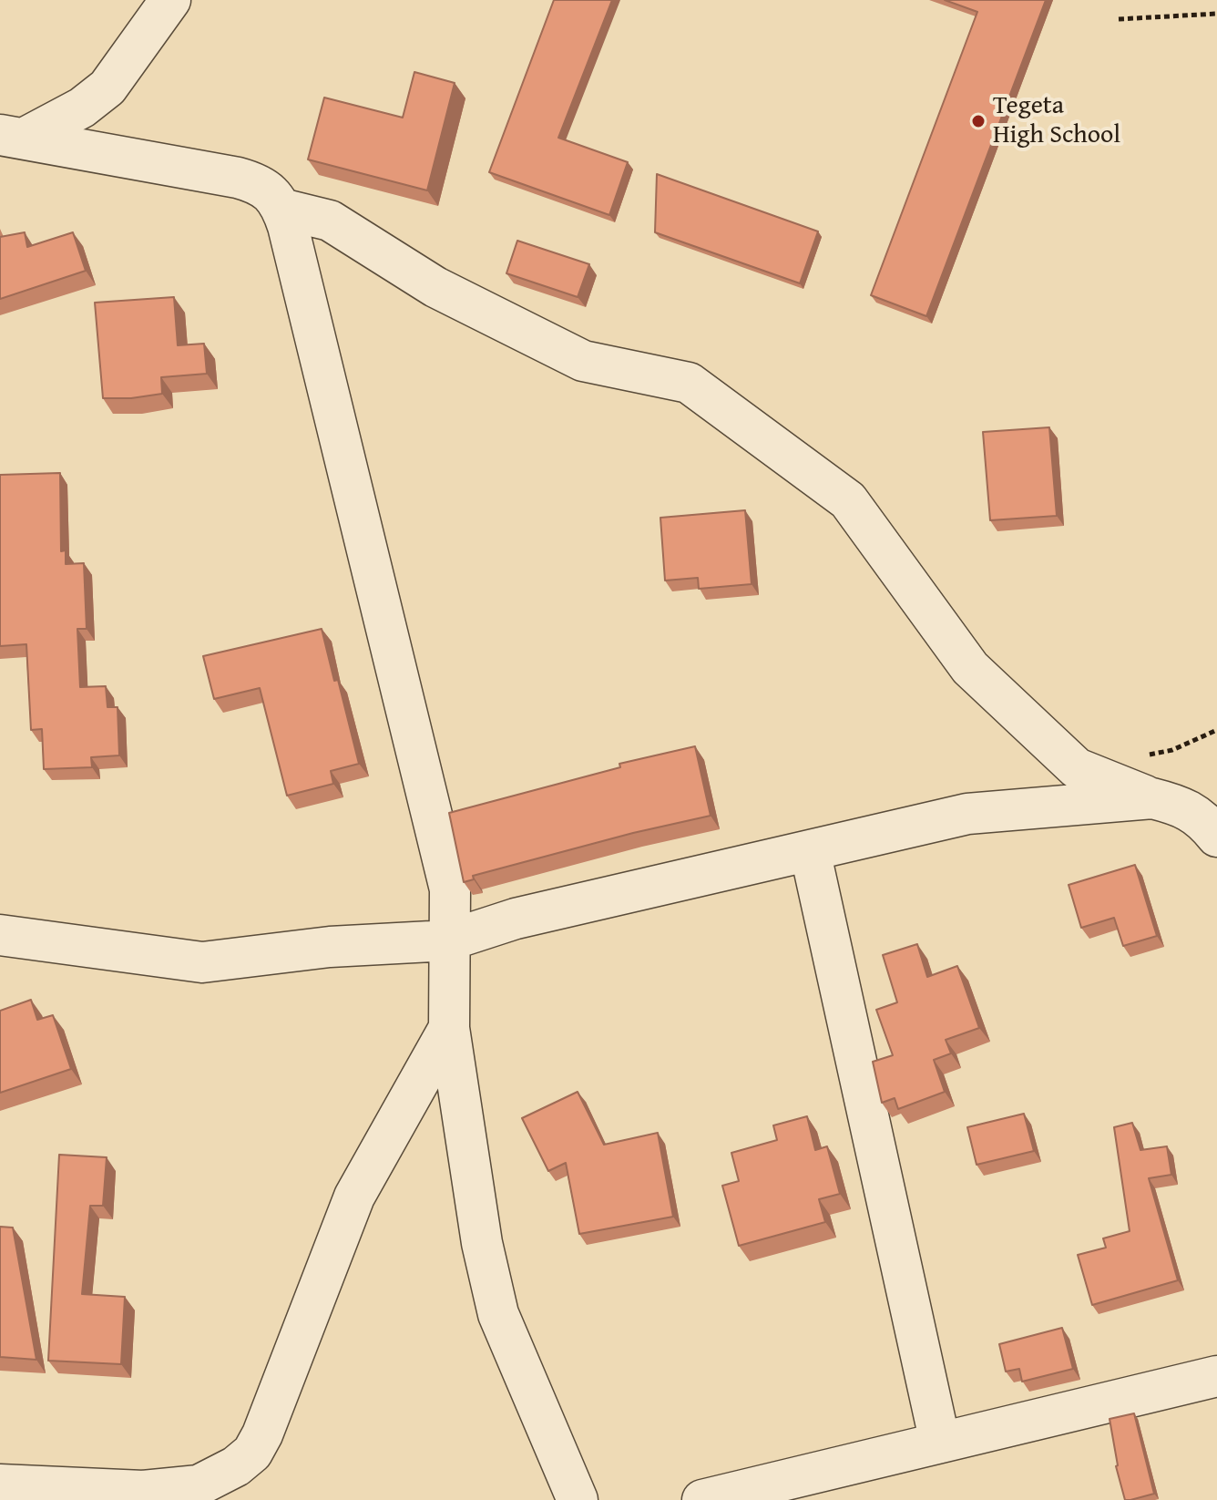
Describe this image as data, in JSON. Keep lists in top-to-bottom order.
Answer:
{
  "places": ["Tegeta High School"]
}
